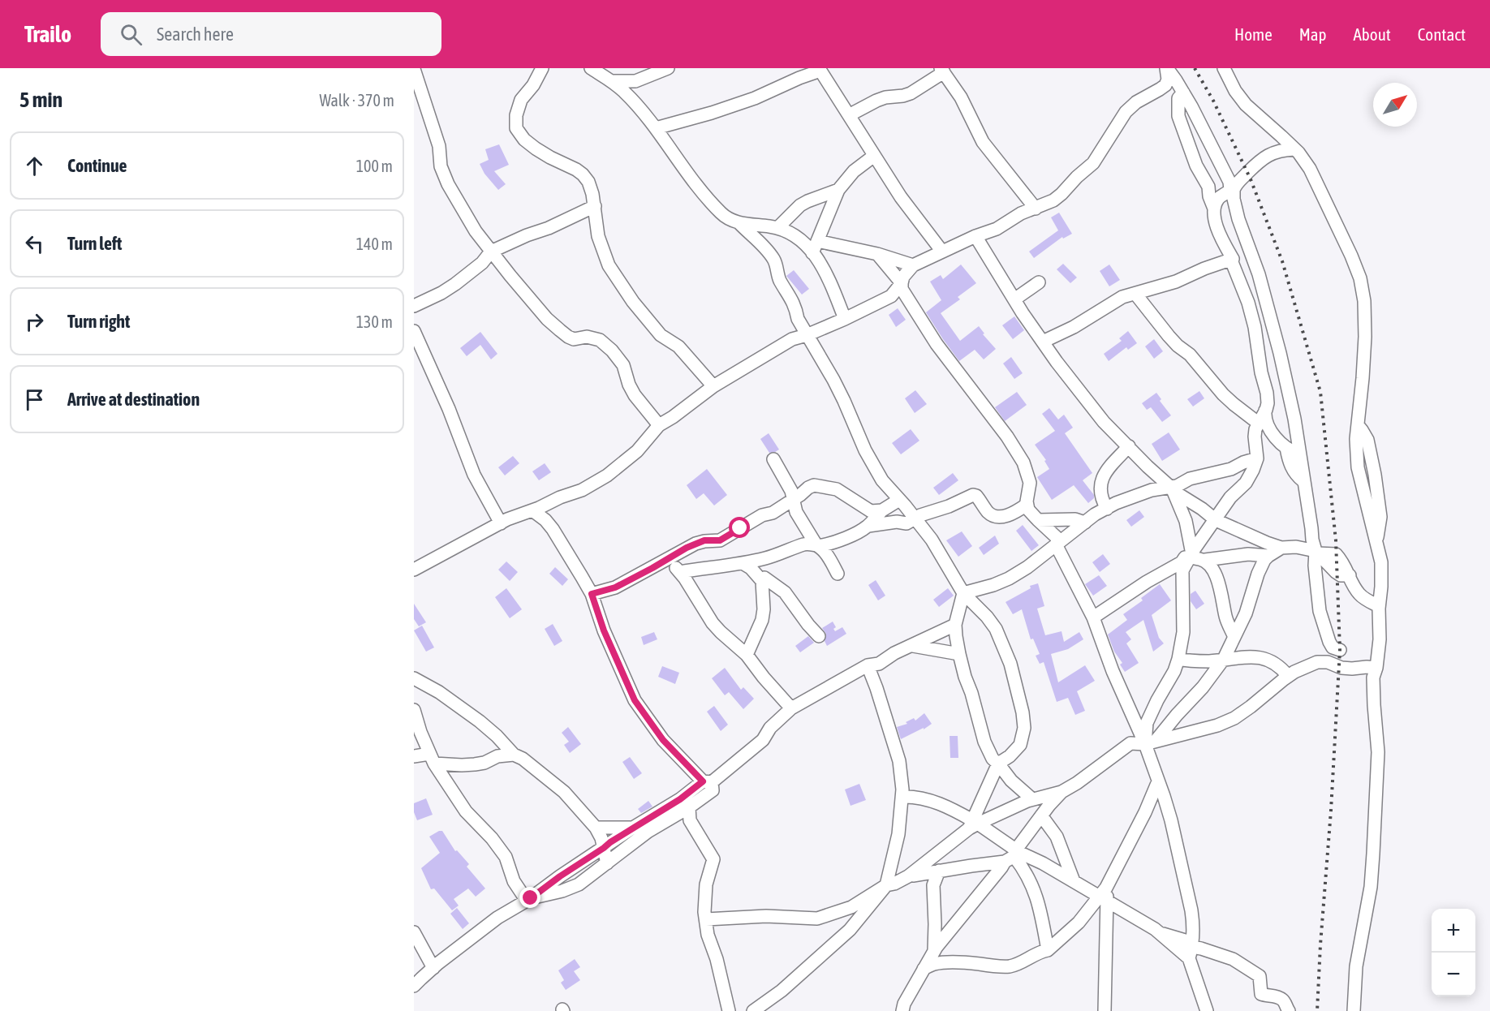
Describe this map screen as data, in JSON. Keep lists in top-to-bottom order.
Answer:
{
  "north": "top right",
  "page": {
    "header": "Trailo",
    "search": "Search here",
    "nav": [
      "Home",
      "Map",
      "About",
      "Contact"
    ],
    "heading": ["5 min", "Walk · 370 m"],
    "list": [
      ["Continue", "100 m"],
      ["Turn left", "140 m"],
      ["Turn right", "130 m"],
      "Arrive at destination"
    ],
    "map_buttons": ["+", "−"]
  }
}
